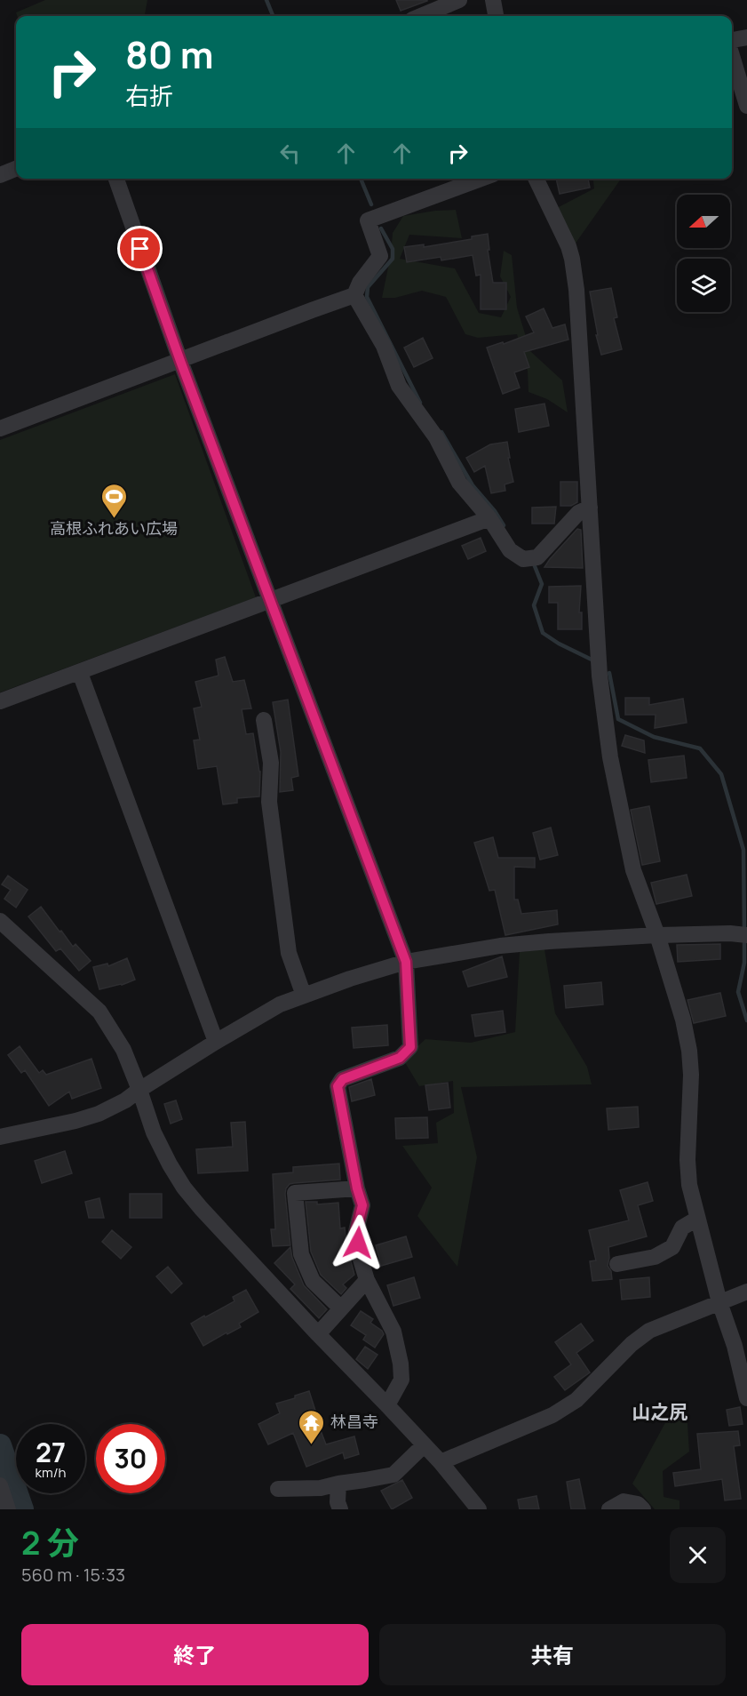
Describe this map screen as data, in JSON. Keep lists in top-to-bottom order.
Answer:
{
  "districts": ["山之尻"],
  "places": {
    "sports": ["高根ふれあい広場"],
    "temple": ["林昌寺"]
  },
  "north": "left",
  "page": {
    "turn": ["80 m", "右折"],
    "speed": "27 km/h",
    "limit": "30",
    "heading": ["2 分", "560 m · 15:33"],
    "buttons": ["終了", "共有"]
  }
}
